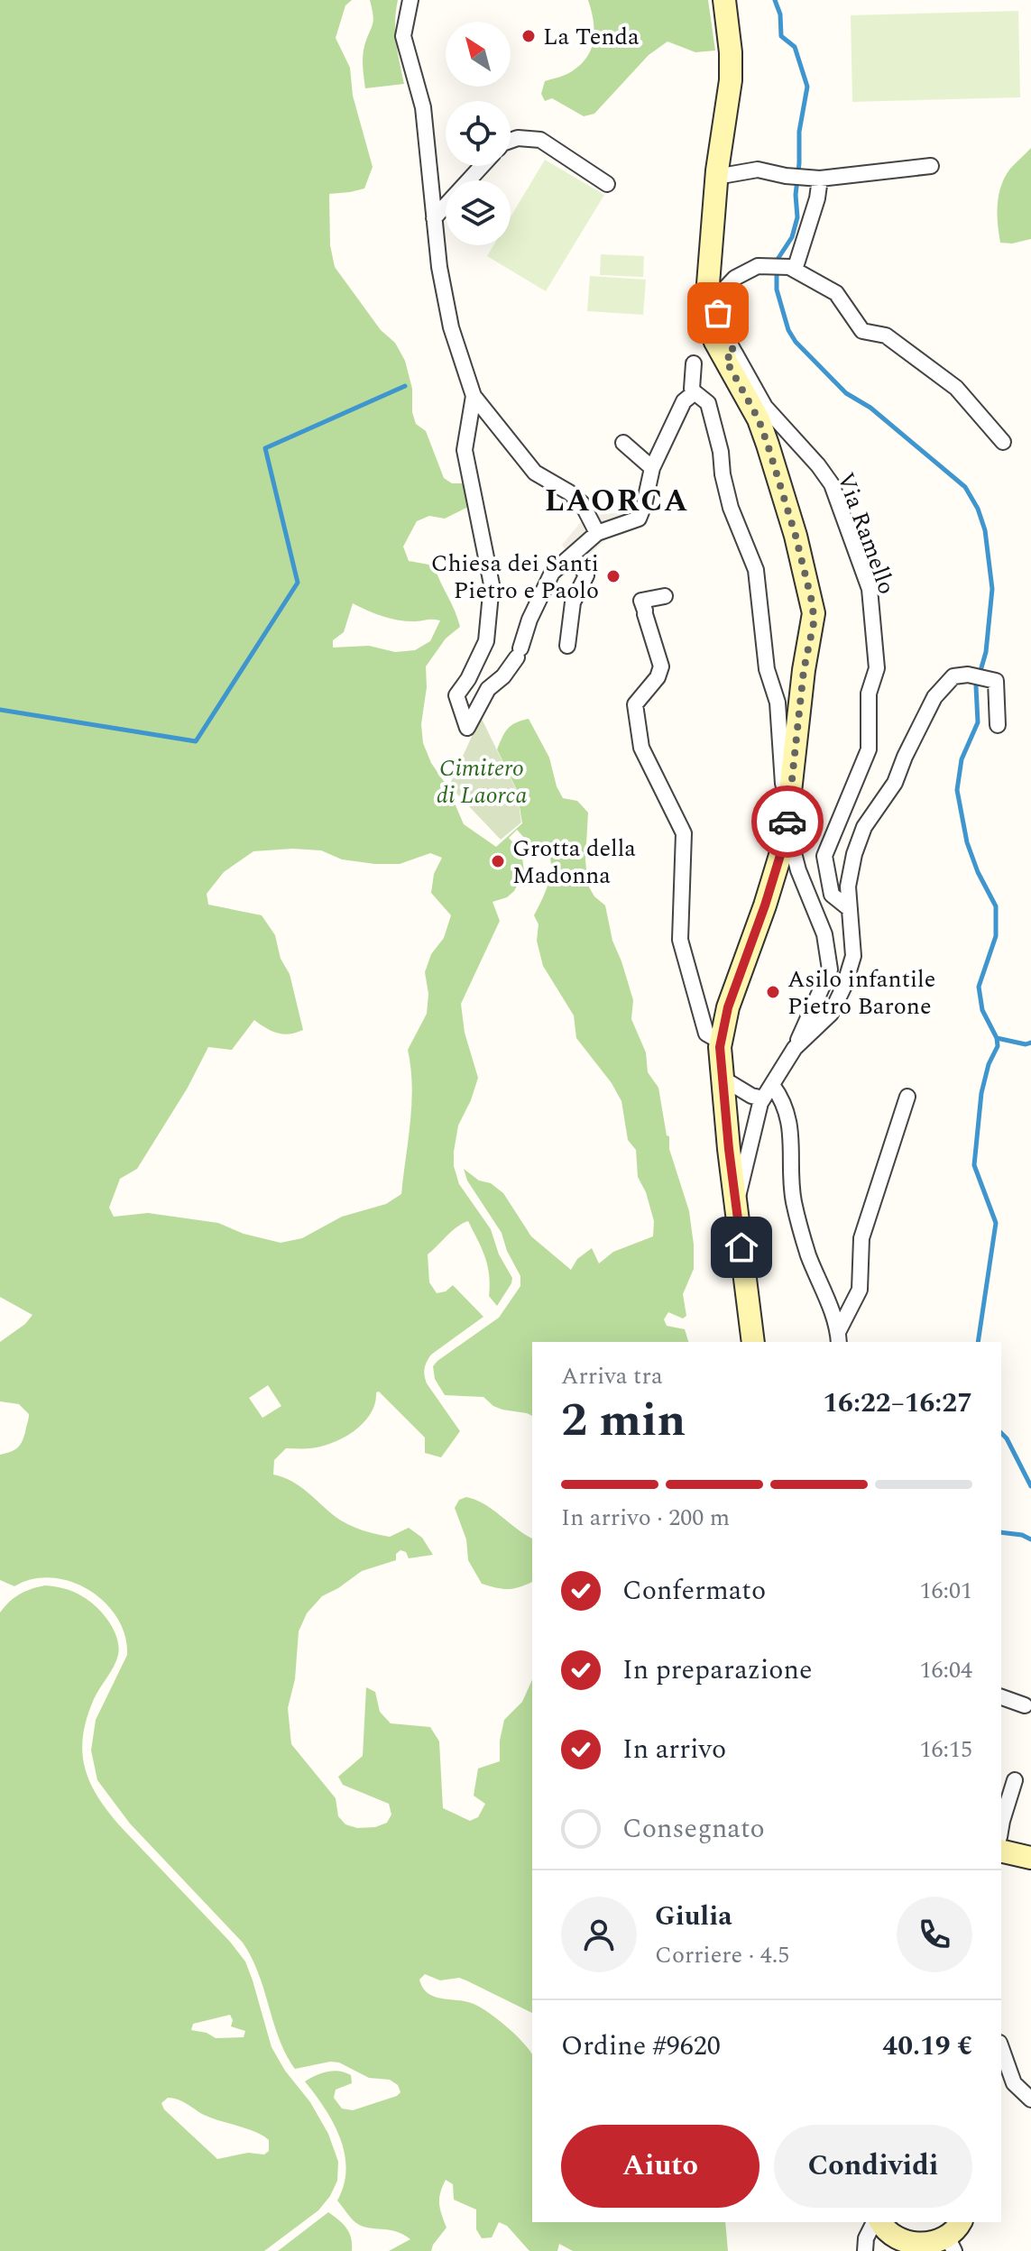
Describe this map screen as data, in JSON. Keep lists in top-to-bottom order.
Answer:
{
  "streets": {
    "street": ["Via Ramello"]
  },
  "districts": ["LAORCA"],
  "parks": ["Cimitero di Laorca"],
  "places": [
    "La Tenda",
    "Chiesa dei Santi Pietro e Paolo",
    "Grotta della Madonna",
    "Asilo infantile Pietro Barone"
  ],
  "north": "top left",
  "page": {
    "heading": ["2 min", "Arriva tra", "16:22–16:27"],
    "panel": [
      "Giulia",
      "Corriere · 4.5",
      "Ordine #9620",
      "40.19 €"
    ],
    "bar": "In arrivo · 200 m",
    "list": [
      ["Confermato", "16:01"],
      ["In preparazione", "16:04"],
      ["In arrivo", "16:15"],
      "Consegnato"
    ],
    "buttons": ["Aiuto", "Condividi"]
  }
}
